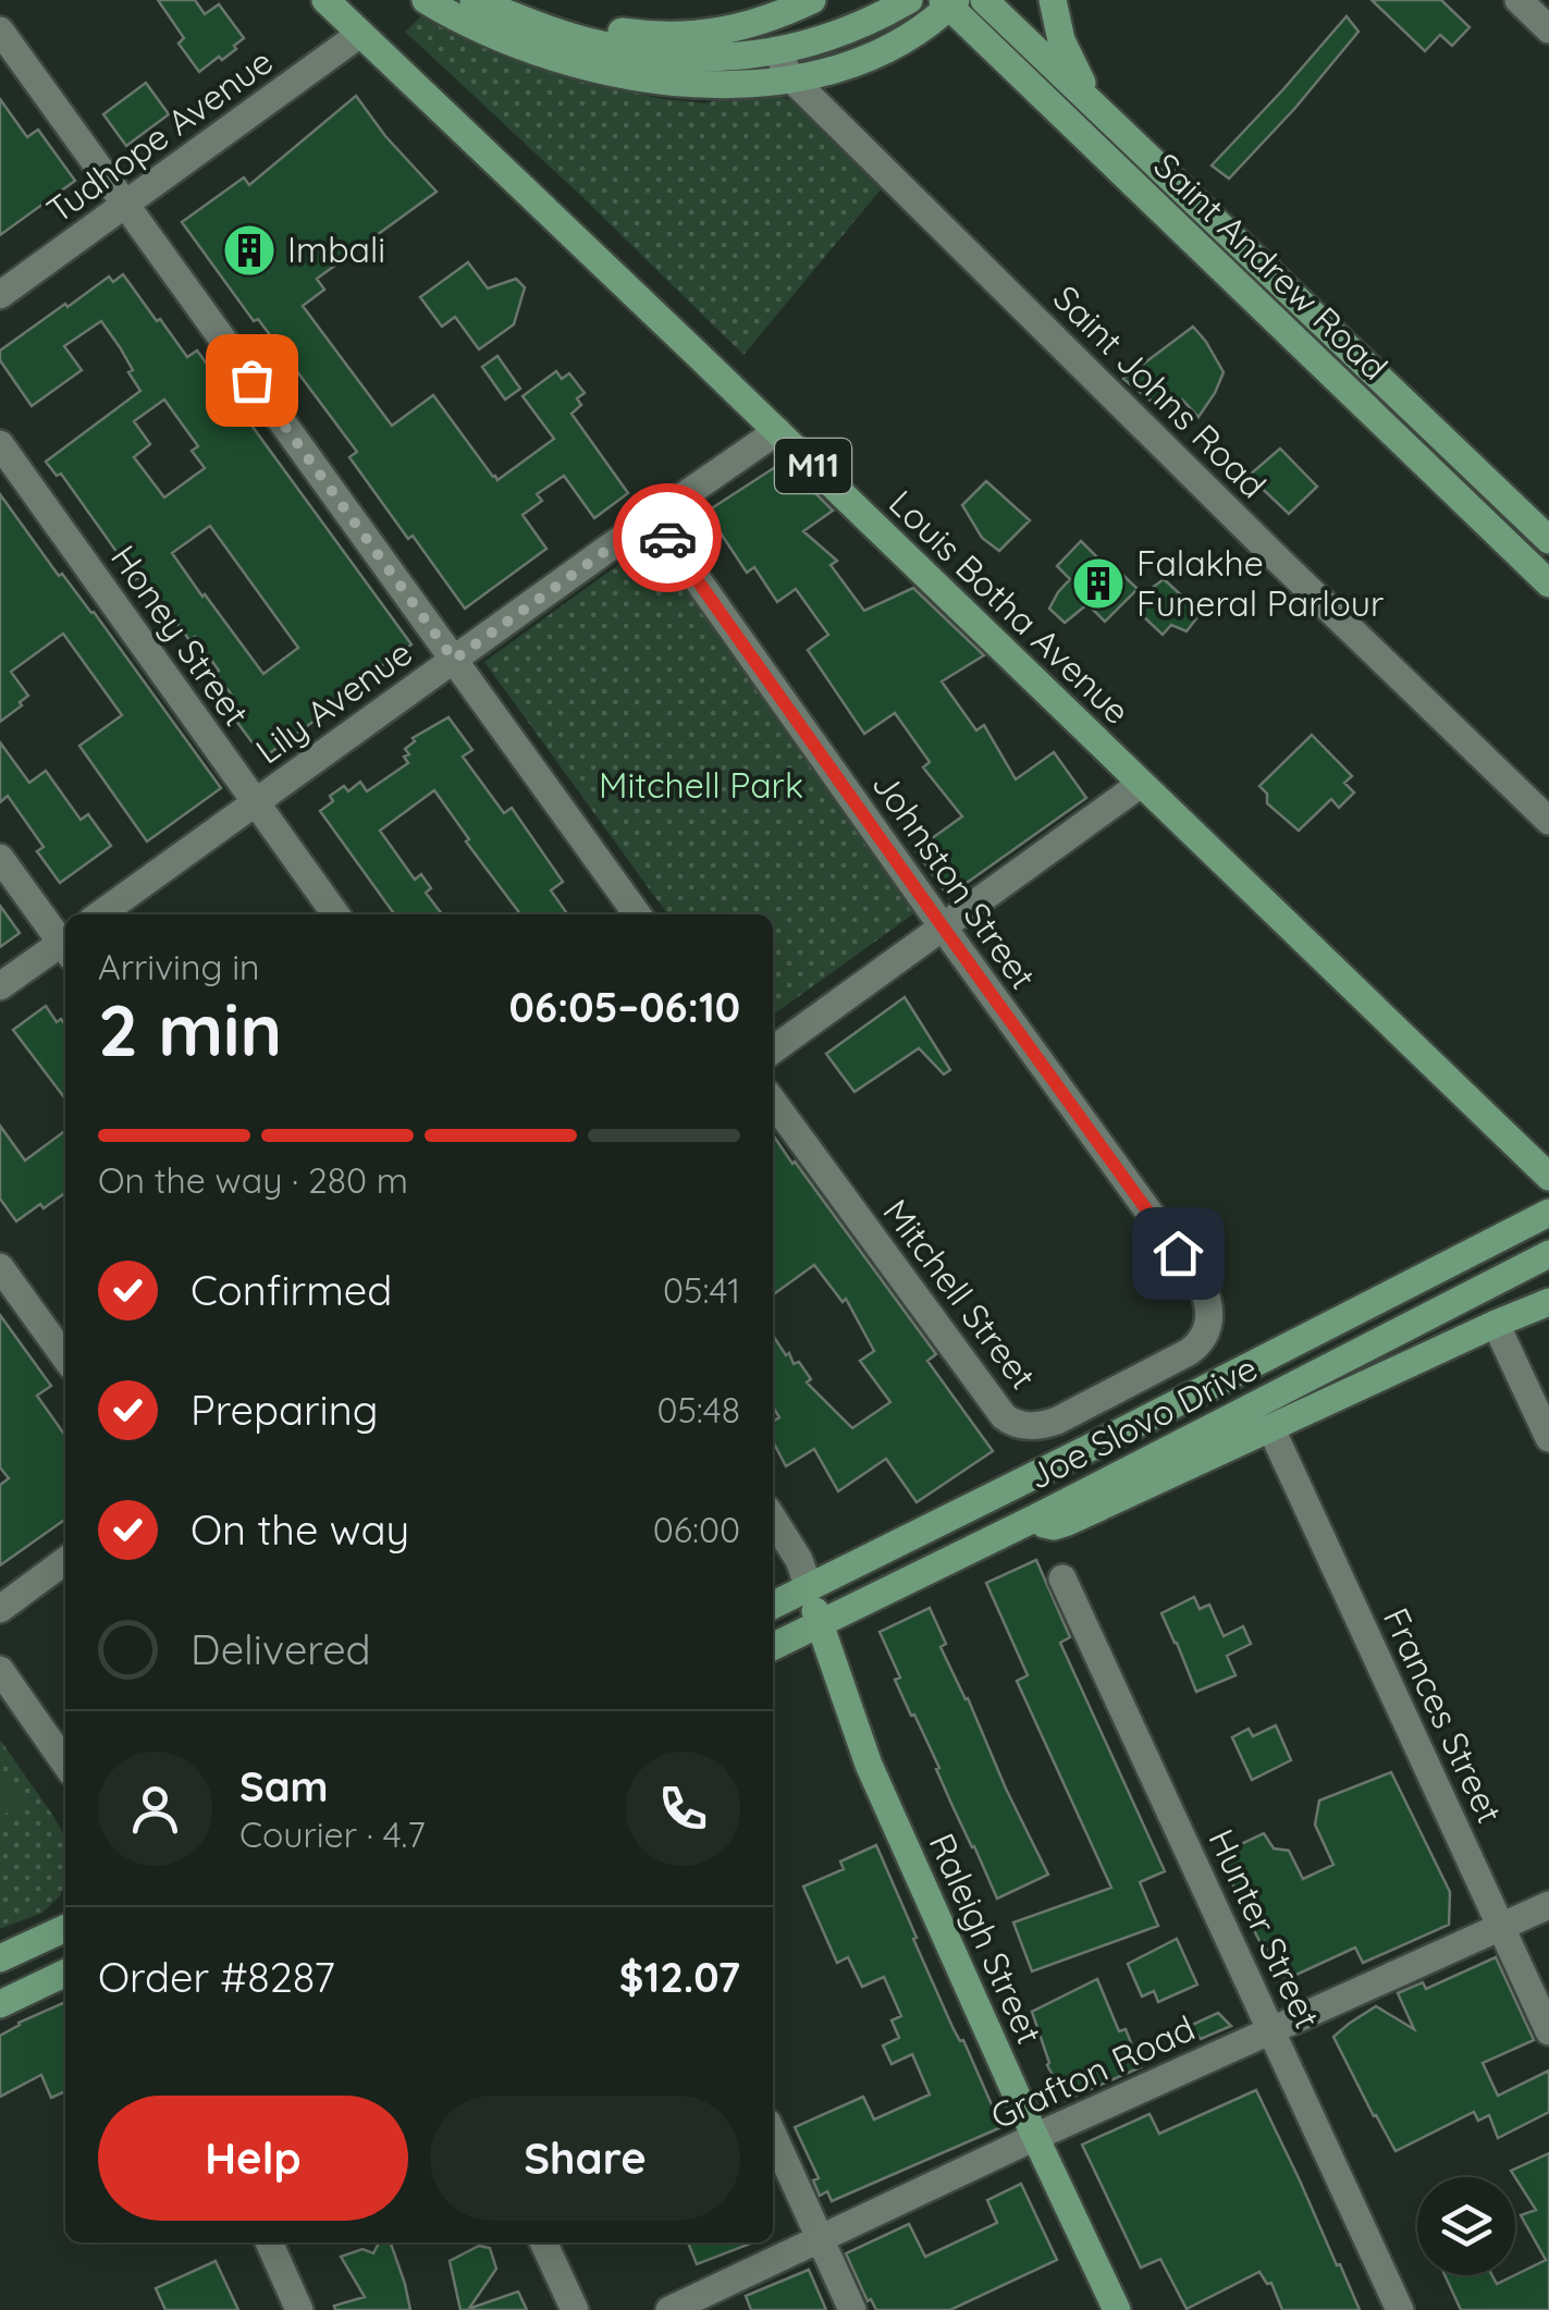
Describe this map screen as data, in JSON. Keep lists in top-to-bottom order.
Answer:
{
  "streets": {
    "main road": [
      "Saint Andrew Road",
      "M11",
      "Louis Botha Avenue",
      "Joe Slovo Drive",
      "Raleigh Street"
    ],
    "street": [
      "Tudhope Avenue",
      "Saint Johns Road",
      "Honey Street",
      "Lily Avenue",
      "Johnston Street",
      "Mitchell Street",
      "Frances Street",
      "Hunter Street",
      "Grafton Road"
    ]
  },
  "crossings": [
    ["Tudhope Avenue", "Louis Botha Avenue"],
    ["Louis Botha Avenue", "Lily Avenue"],
    ["Honey Street", "Lily Avenue"],
    ["Lily Avenue", "Johnston Street"],
    ["Johnston Street", "Mitchell Street"],
    ["Joe Slovo Drive", "Raleigh Street"],
    ["Frances Street", "Grafton Road"],
    ["Hunter Street", "Grafton Road"],
    ["Raleigh Street", "Grafton Road"]
  ],
  "parks": ["Mitchell Park"],
  "places": {
    "building": ["Imbali", "Falakhe Funeral Parlour"]
  },
  "page": {
    "heading": ["2 min", "Arriving in", "06:05–06:10"],
    "panel": [
      "Sam",
      "Courier · 4.7",
      "Order #8287",
      "$12.07"
    ],
    "bar": "On the way · 280 m",
    "list": [
      ["Confirmed", "05:41"],
      ["Preparing", "05:48"],
      ["On the way", "06:00"],
      "Delivered"
    ],
    "buttons": ["Help", "Share"]
  }
}
